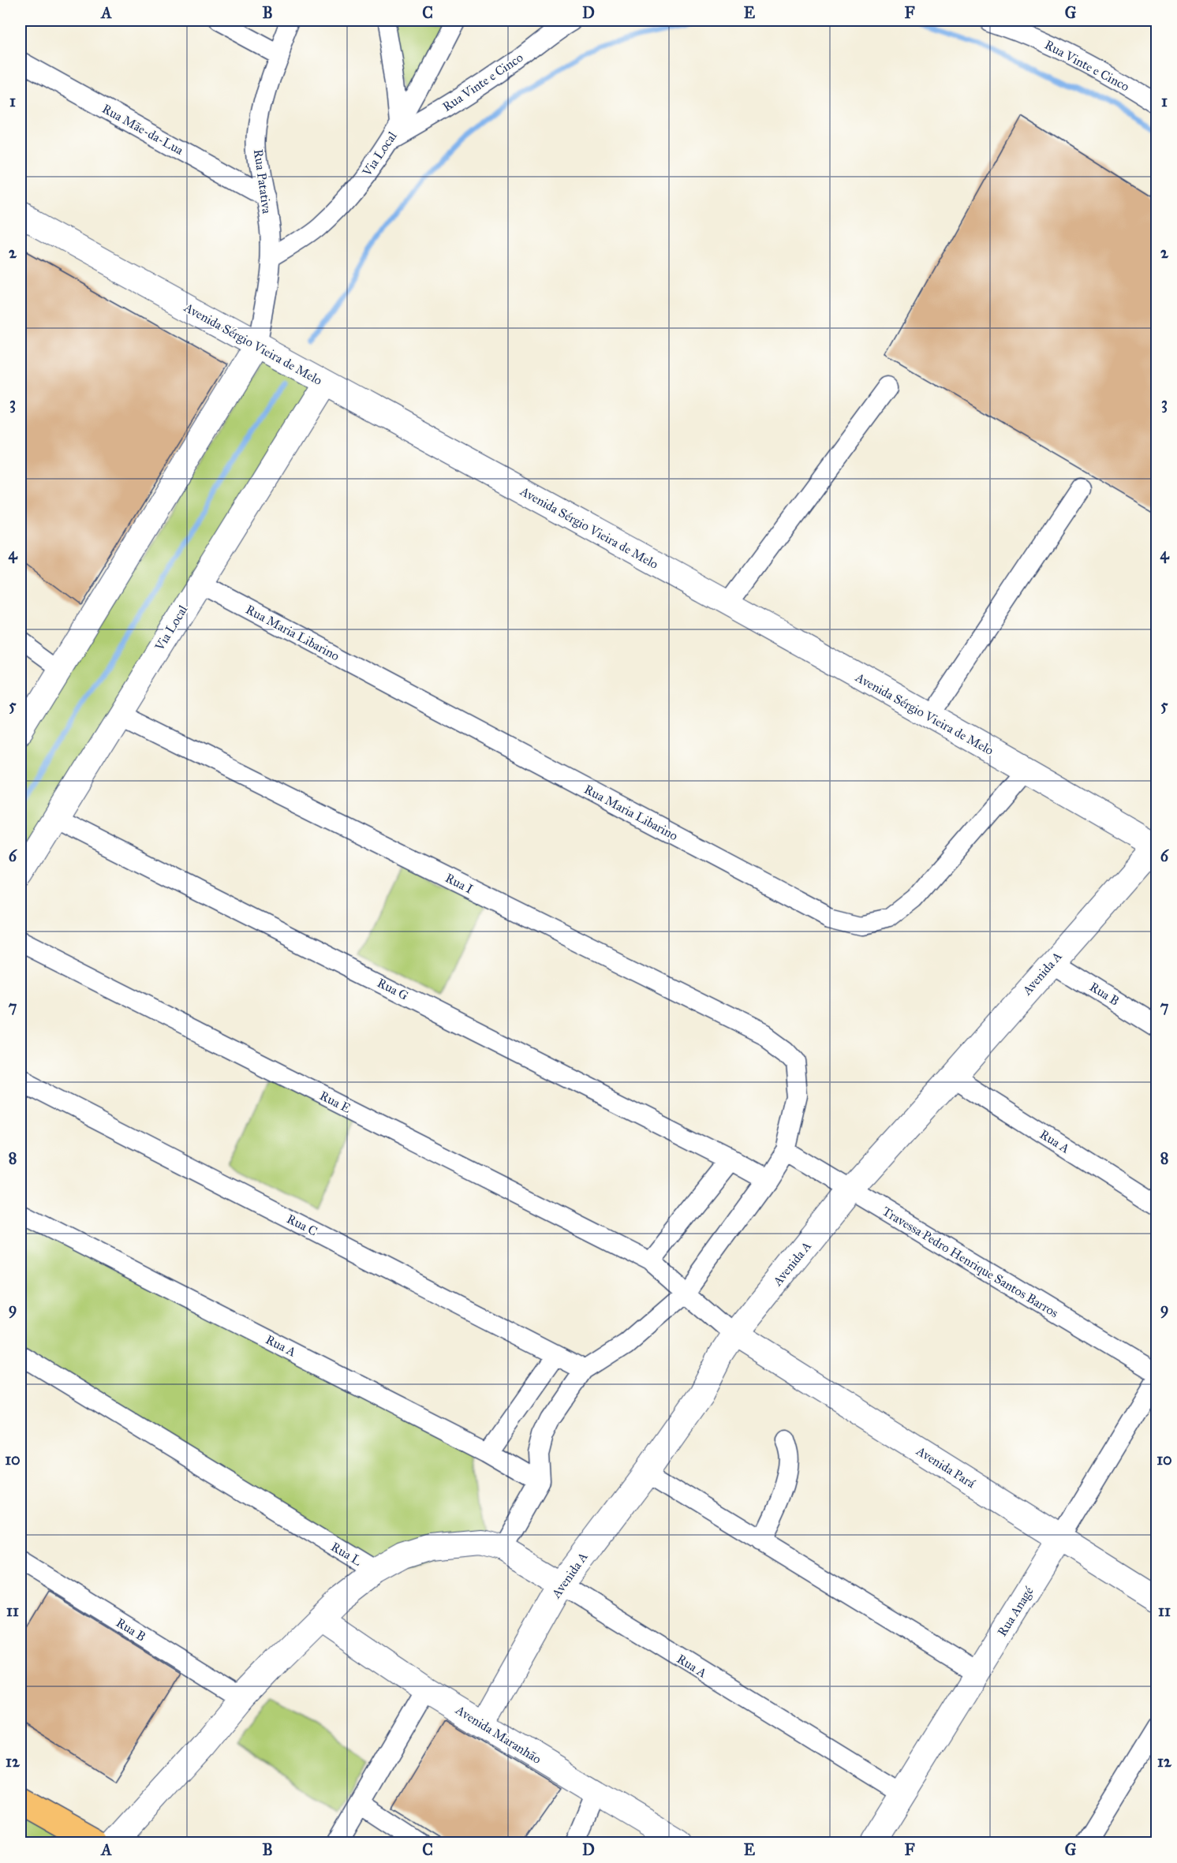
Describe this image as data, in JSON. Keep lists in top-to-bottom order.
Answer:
{
  "streets": {
    "street": [
      "Rua Vinte e Cinco",
      "Rua Mãe-da-Lua",
      "Via Local",
      "Rua Patativa",
      "Avenida Sérgio Vieira de Melo",
      "Rua Maria Libarino",
      "Rua I",
      "Avenida A",
      "Rua G",
      "Rua B",
      "Rua E",
      "Rua A",
      "Rua C",
      "Travessa Pedro Henrique Santos Barros",
      "Avenida Pará",
      "Rua L",
      "Rua Anagé",
      "Avenida Maranhão"
    ]
  },
  "crossings": [
    ["Rua Vinte e Cinco", "Via Local"],
    ["Rua Mãe-da-Lua", "Rua Patativa"],
    ["Via Local", "Rua Patativa"],
    ["Via Local", "Avenida Sérgio Vieira de Melo"],
    ["Via Local", "Rua Maria Libarino"],
    ["Via Local", "Rua I"],
    ["Via Local", "Rua G"],
    ["Rua Patativa", "Avenida Sérgio Vieira de Melo"],
    ["Avenida Sérgio Vieira de Melo", "Rua Maria Libarino"],
    ["Avenida Sérgio Vieira de Melo", "Avenida A"],
    ["Rua I", "Travessa Pedro Henrique Santos Barros"],
    ["Avenida A", "Rua B"],
    ["Avenida A", "Rua E"],
    ["Avenida A", "Rua A"],
    ["Avenida A", "Travessa Pedro Henrique Santos Barros"],
    ["Avenida A", "Avenida Pará"],
    ["Avenida A", "Avenida Maranhão"],
    ["Rua B", "Rua L"],
    ["Rua E", "Avenida Pará"],
    ["Rua A", "Rua Anagé"],
    ["Avenida Pará", "Rua Anagé"],
    ["Rua L", "Avenida Maranhão"]
  ],
  "grid": {
    "columns": [
      "A",
      "B",
      "C",
      "D",
      "E",
      "F",
      "G"
    ],
    "rows": [
      "1",
      "2",
      "3",
      "4",
      "5",
      "6",
      "7",
      "8",
      "9",
      "10",
      "11",
      "12"
    ]
  }
}
